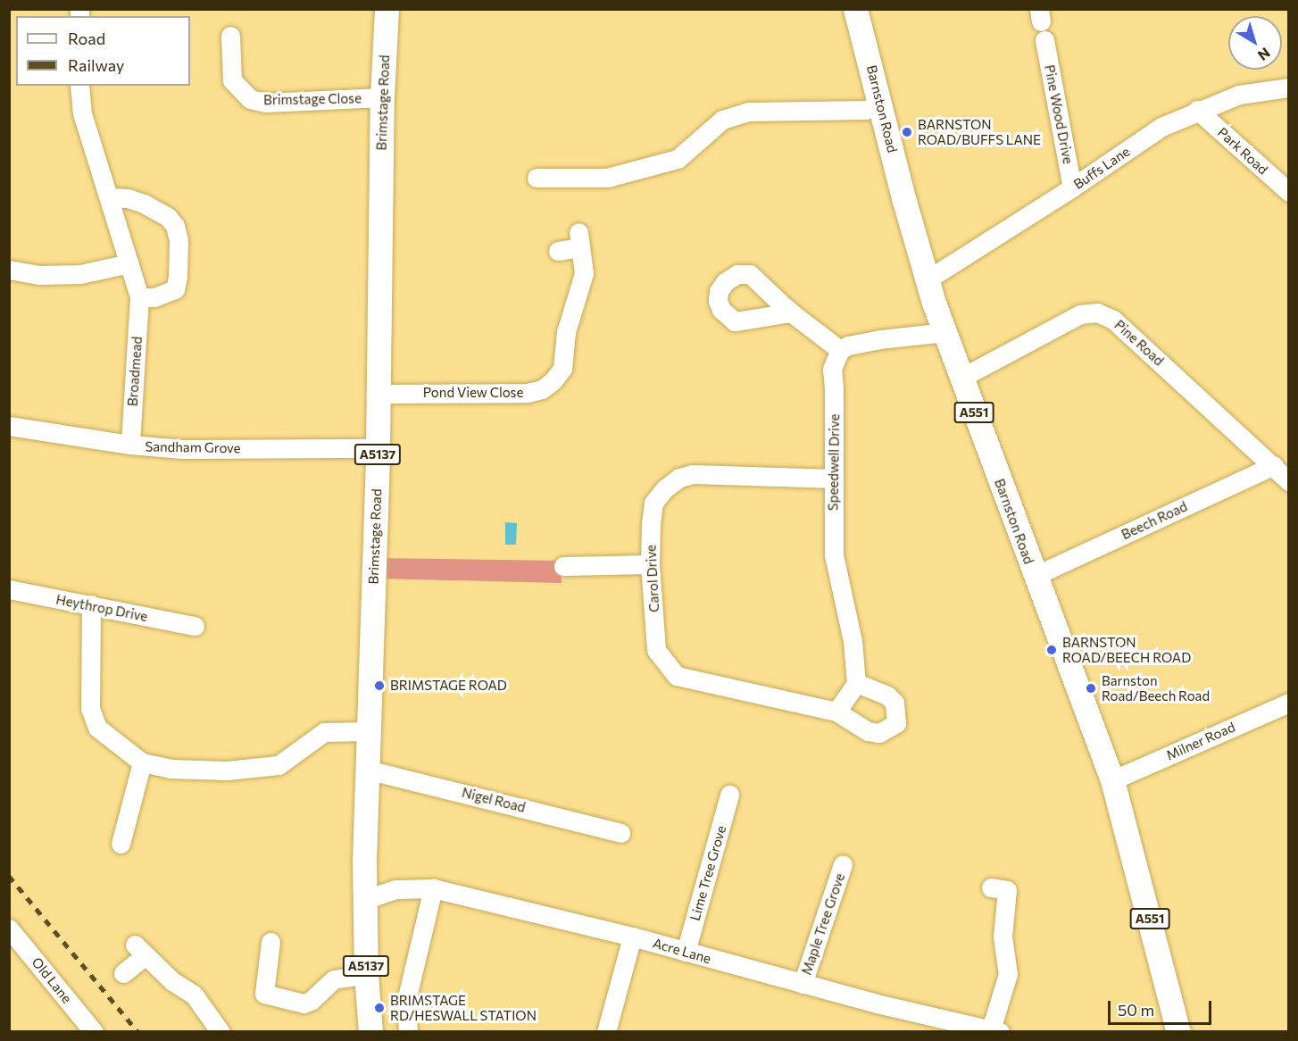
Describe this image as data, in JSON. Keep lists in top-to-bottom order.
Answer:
{
  "streets": {
    "main road": [
      "Brimstage Road",
      "Barnston Road",
      "A551",
      "A5137"
    ],
    "street": [
      "Brimstage Close",
      "Pine Wood Drive",
      "Park Road",
      "Buffs Lane",
      "Pine Road",
      "Broadmead",
      "Pond View Close",
      "Sandham Grove",
      "Speedwell Drive",
      "Beech Road",
      "Carol Drive",
      "Heythrop Drive",
      "Milner Road",
      "Nigel Road",
      "Lime Tree Grove",
      "Maple Tree Grove",
      "Acre Lane",
      "Old Lane"
    ]
  },
  "crossings": [
    ["Brimstage Close", "Brimstage Road"],
    ["Brimstage Road", "Pond View Close"],
    ["Brimstage Road", "Sandham Grove"],
    ["Brimstage Road", "Nigel Road"],
    ["Brimstage Road", "Acre Lane"],
    ["Barnston Road", "Buffs Lane"],
    ["Barnston Road", "Pine Road"],
    ["Barnston Road", "Beech Road"],
    ["Barnston Road", "Milner Road"],
    ["Pine Wood Drive", "Buffs Lane"],
    ["Park Road", "Buffs Lane"],
    ["Pine Road", "Beech Road"],
    ["Broadmead", "Sandham Grove"],
    ["Speedwell Drive", "Carol Drive"],
    ["Lime Tree Grove", "Acre Lane"],
    ["Maple Tree Grove", "Acre Lane"]
  ],
  "places": [
    "BARNSTON ROAD/BUFFS LANE",
    "BARNSTON ROAD/BEECH ROAD",
    "BRIMSTAGE ROAD",
    "Barnston Road/Beech Road",
    "BRIMSTAGE RD/HESWALL STATION"
  ],
  "legend": ["Road", "Railway"],
  "scale_bar": "50 m",
  "north": "bottom right"
}
